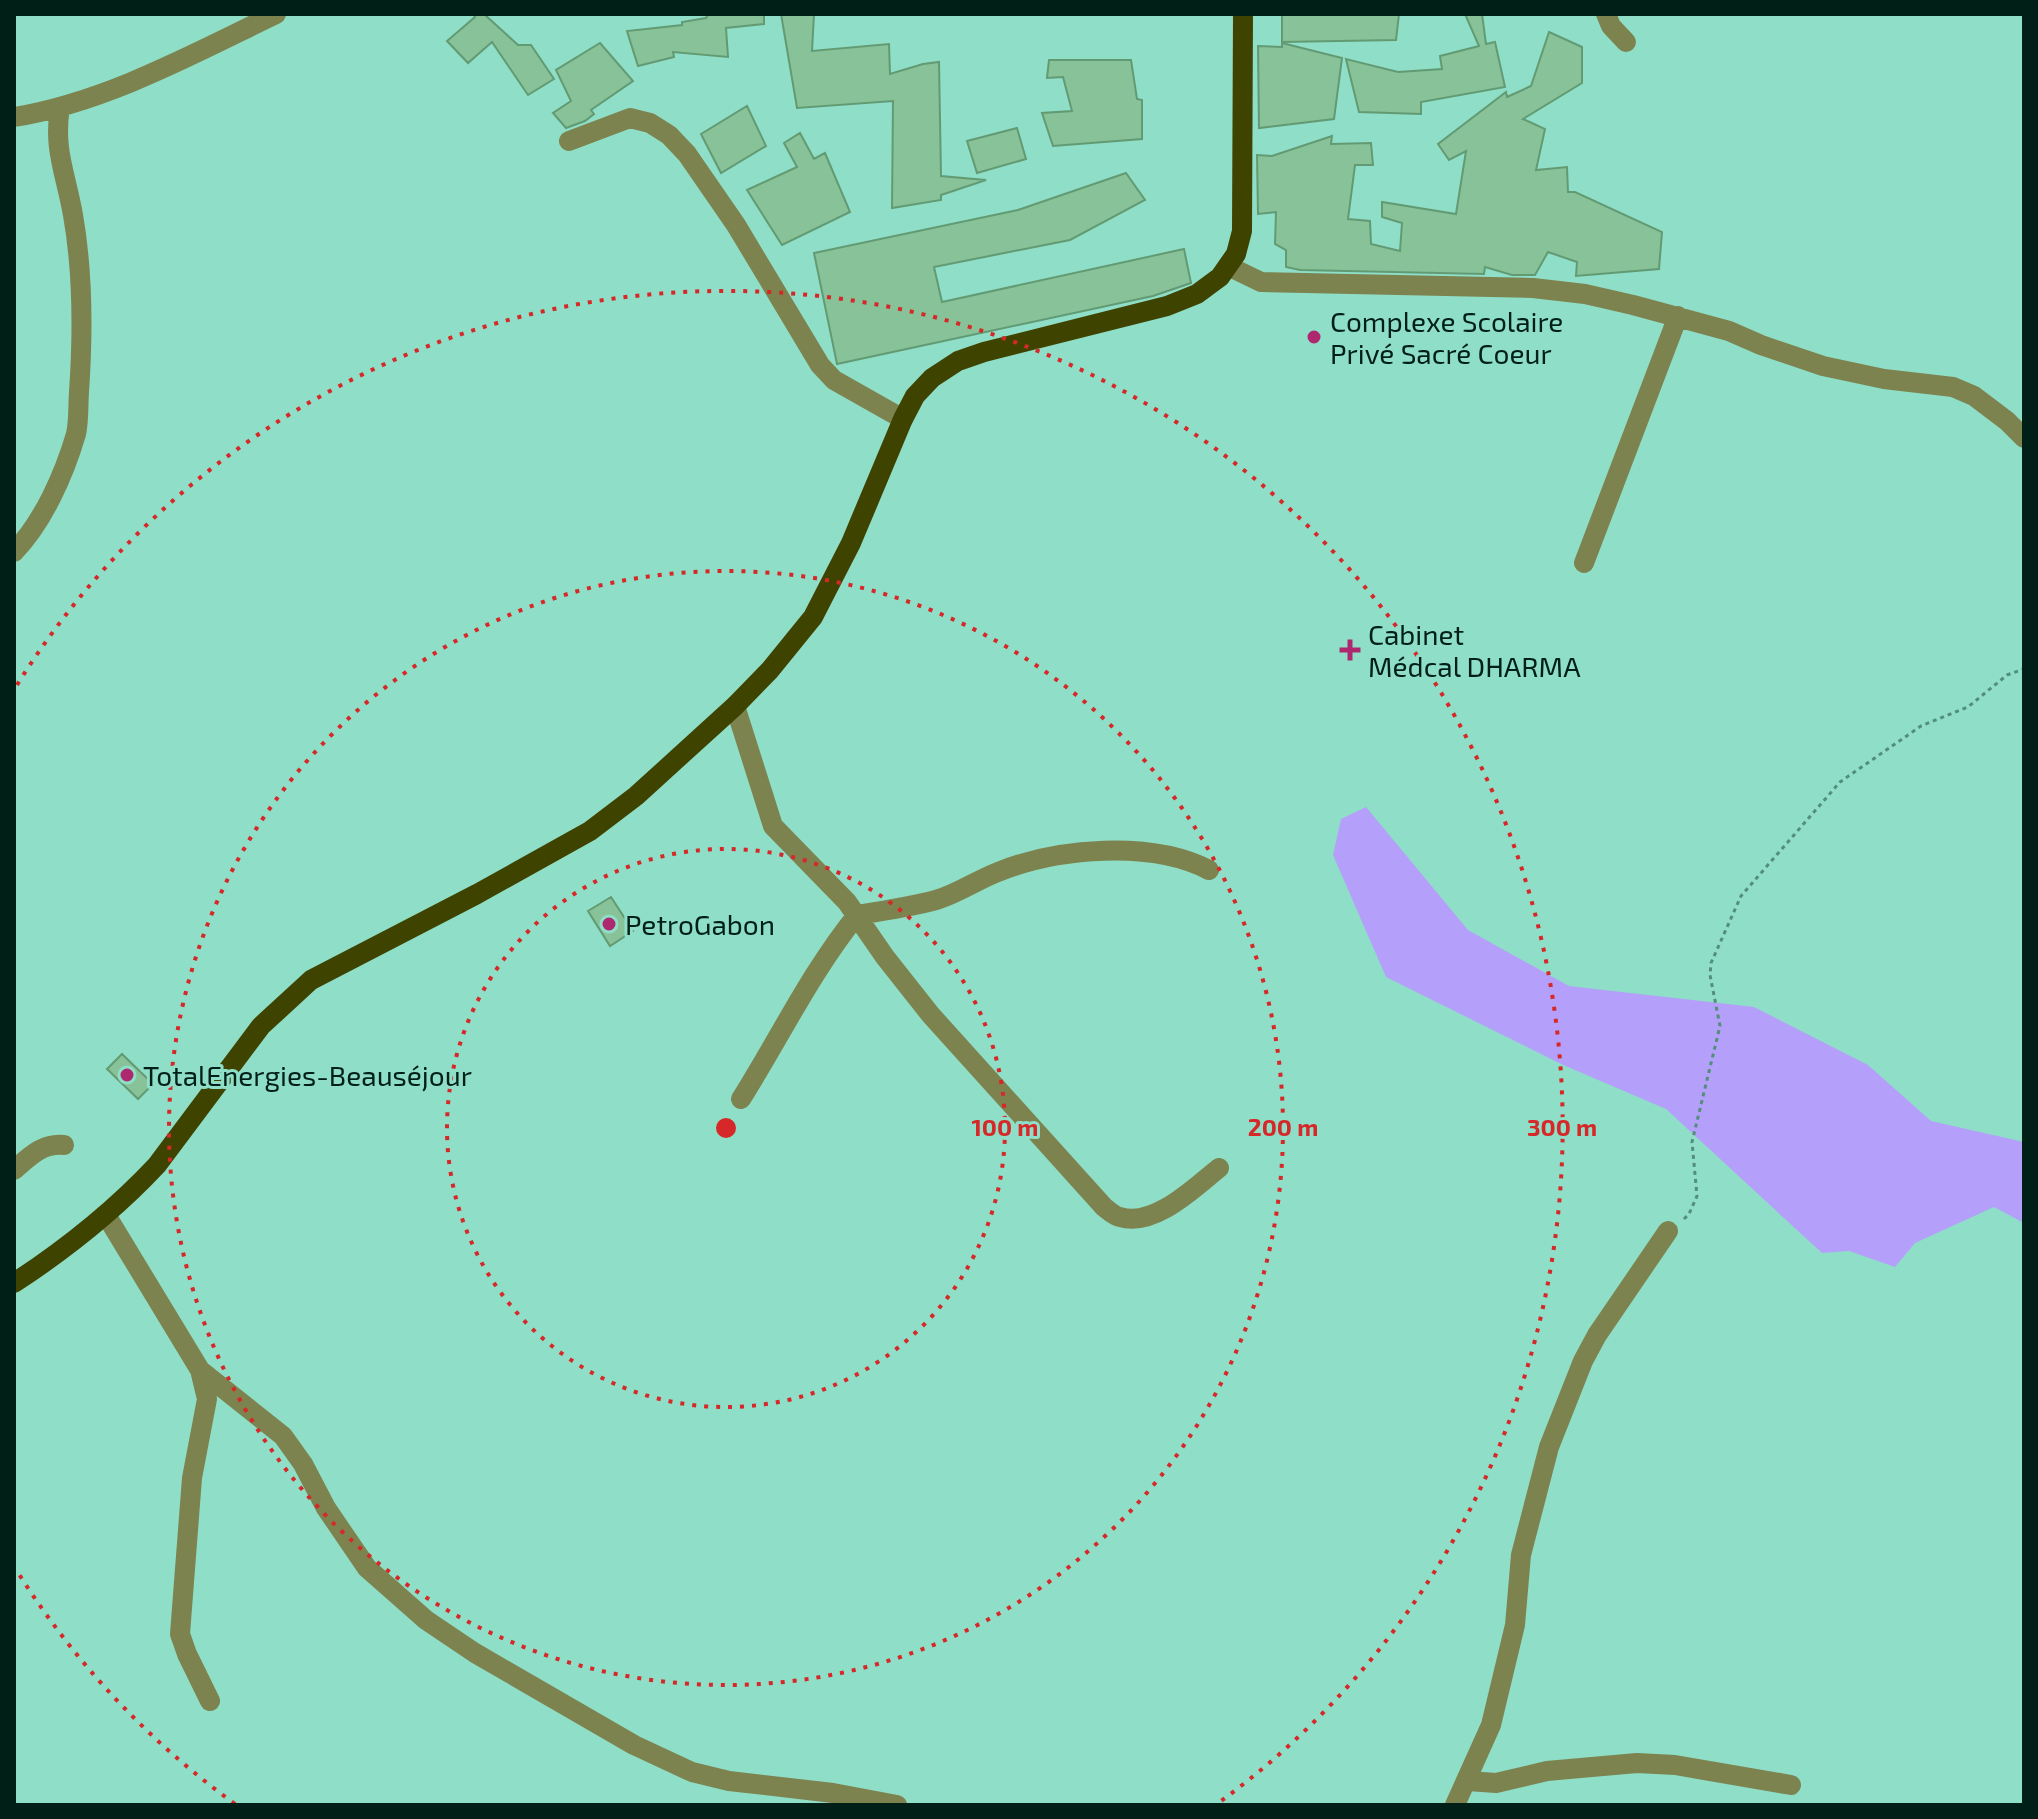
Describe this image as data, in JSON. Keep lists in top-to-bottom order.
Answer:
{
  "places": {
    "other": ["Complexe Scolaire Privé Sacré Coeur", "PetroGabon", "TotalEnergies-Beauséjour"],
    "health": ["Cabinet Médcal DHARMA"]
  },
  "rings": ["100 m", "200 m", "300 m"]
}
